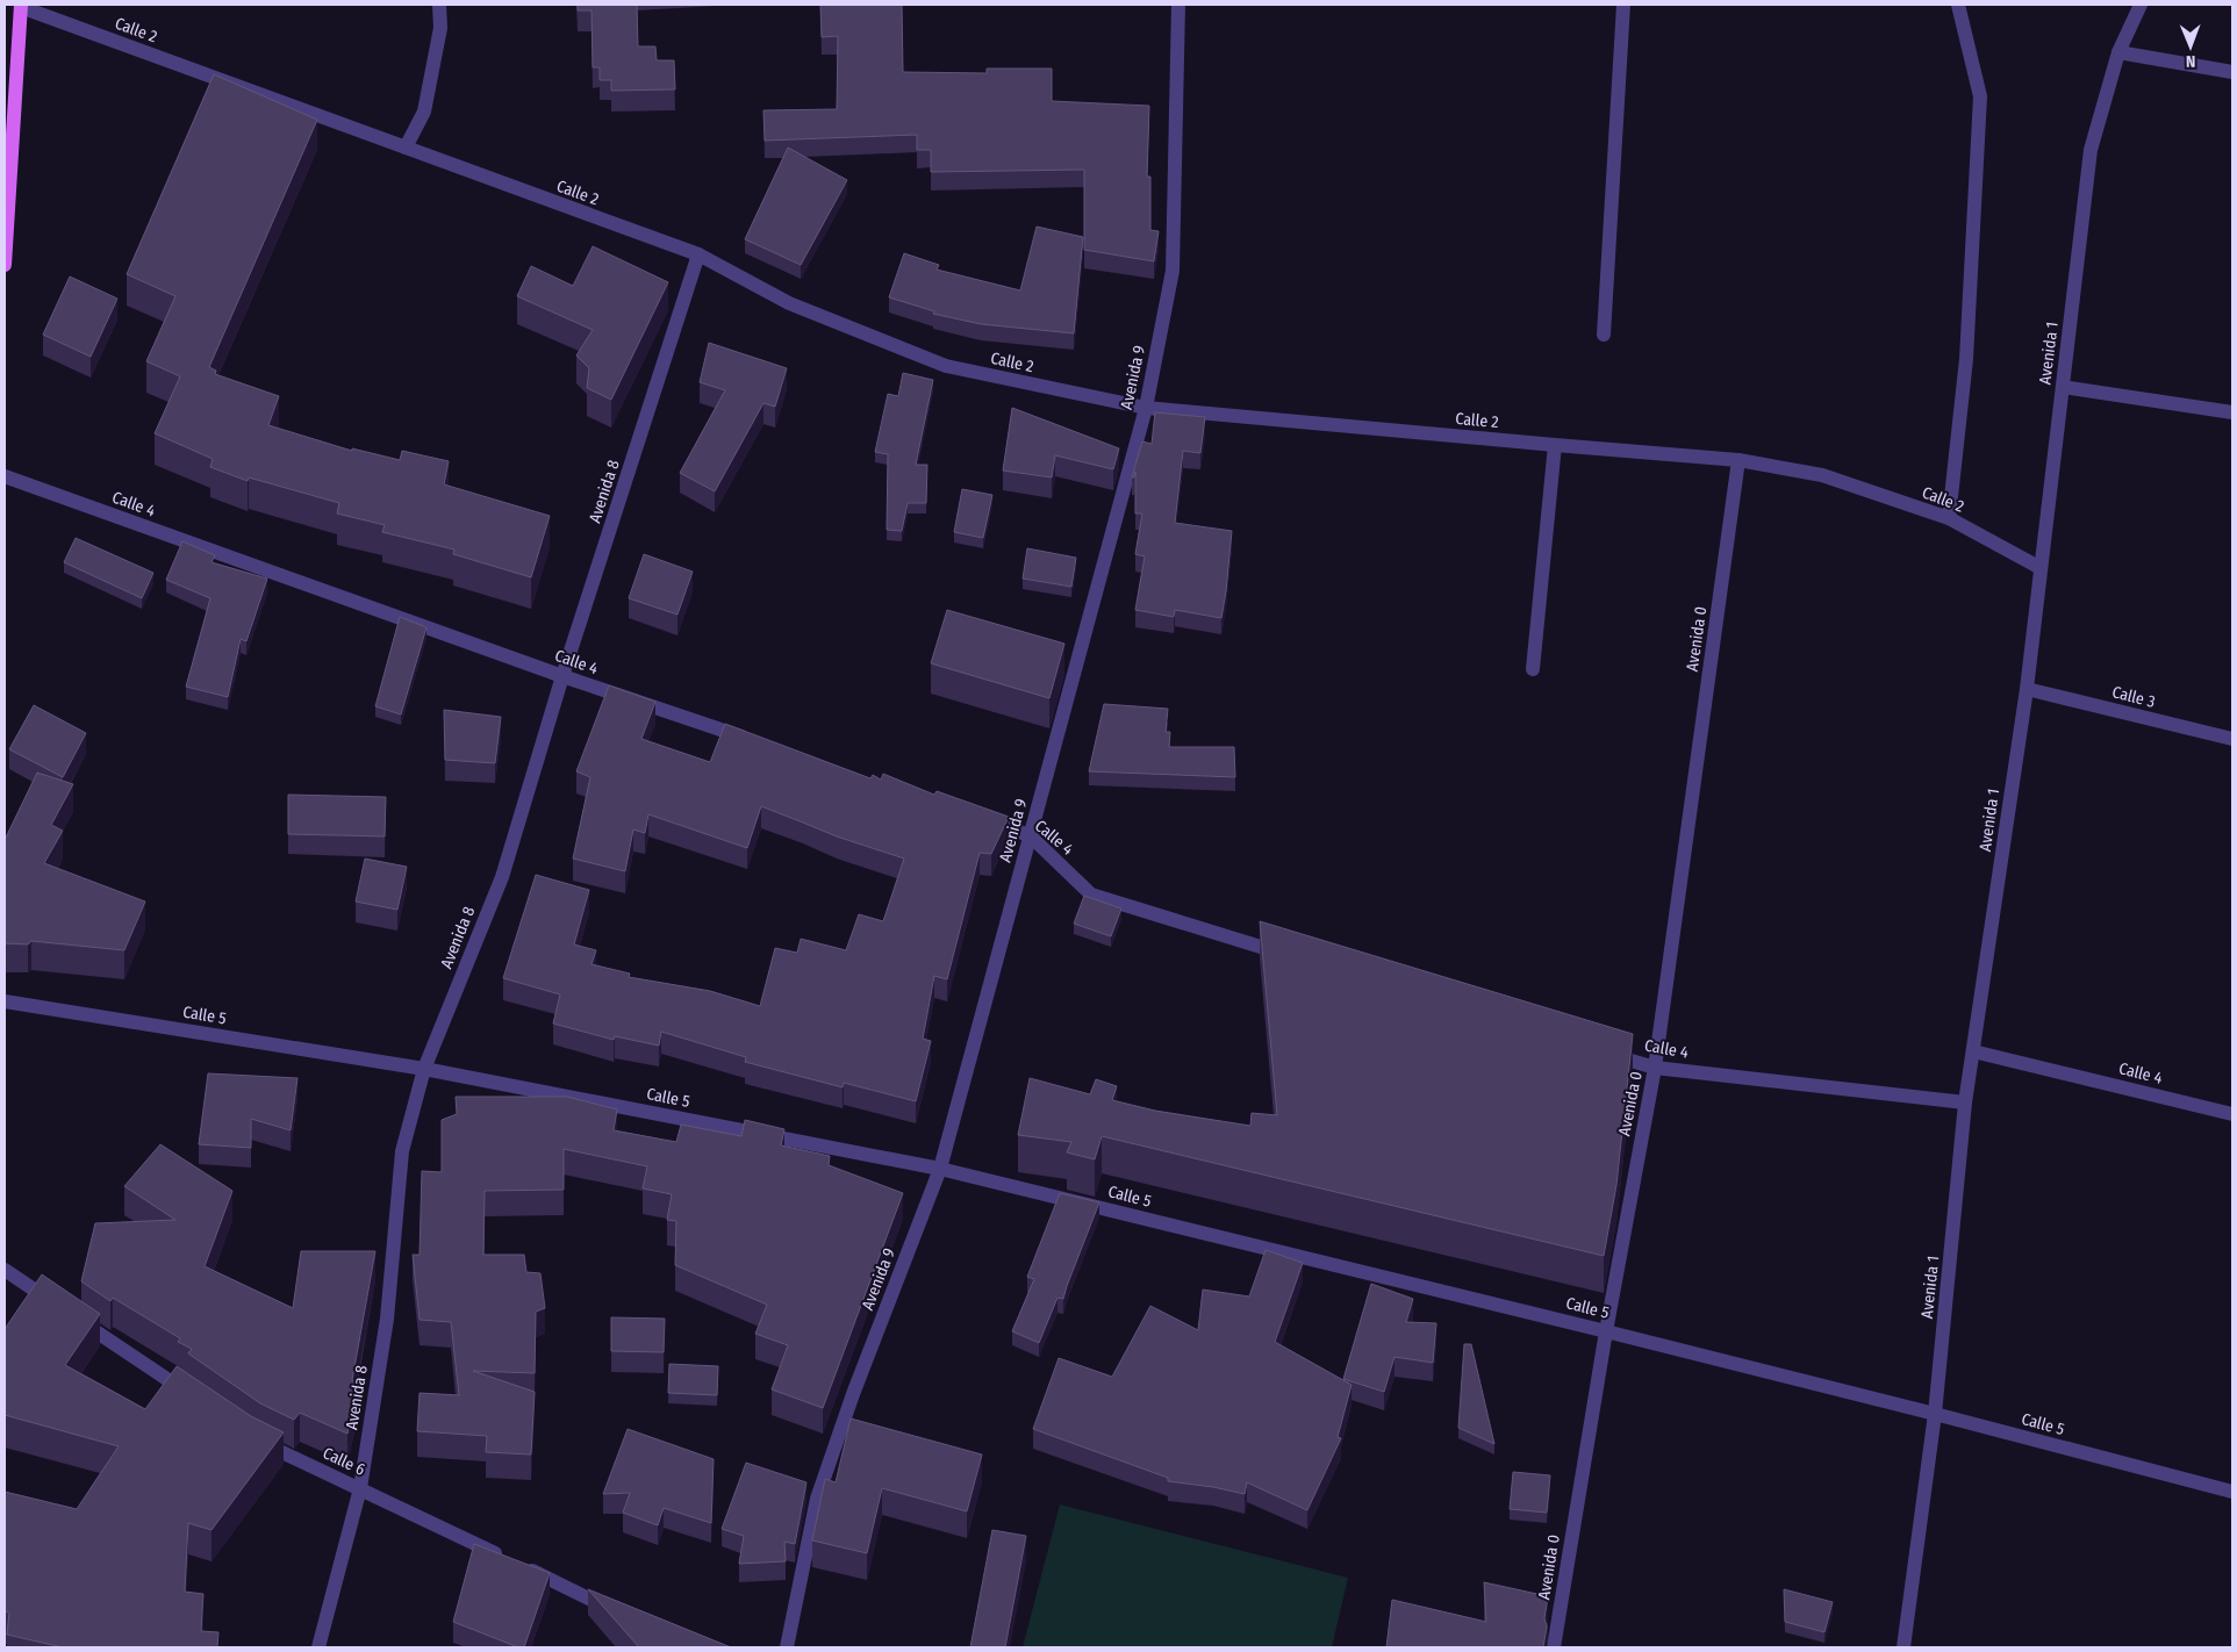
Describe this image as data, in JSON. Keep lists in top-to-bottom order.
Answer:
{
  "streets": {
    "street": [
      "Calle 2",
      "Avenida 1",
      "Avenida 9",
      "Avenida 8",
      "Calle 4",
      "Avenida 0",
      "Calle 3",
      "Calle 5",
      "Calle 6"
    ]
  },
  "crossings": [
    ["Calle 2", "Avenida 1"],
    ["Calle 2", "Avenida 9"],
    ["Calle 2", "Avenida 8"],
    ["Calle 2", "Avenida 0"],
    ["Avenida 1", "Calle 4"],
    ["Avenida 1", "Calle 3"],
    ["Avenida 1", "Calle 5"],
    ["Avenida 9", "Calle 4"],
    ["Avenida 9", "Calle 5"],
    ["Avenida 8", "Calle 4"],
    ["Avenida 8", "Calle 5"],
    ["Avenida 8", "Calle 6"],
    ["Calle 4", "Avenida 0"],
    ["Avenida 0", "Calle 5"]
  ],
  "north": "bottom"
}
